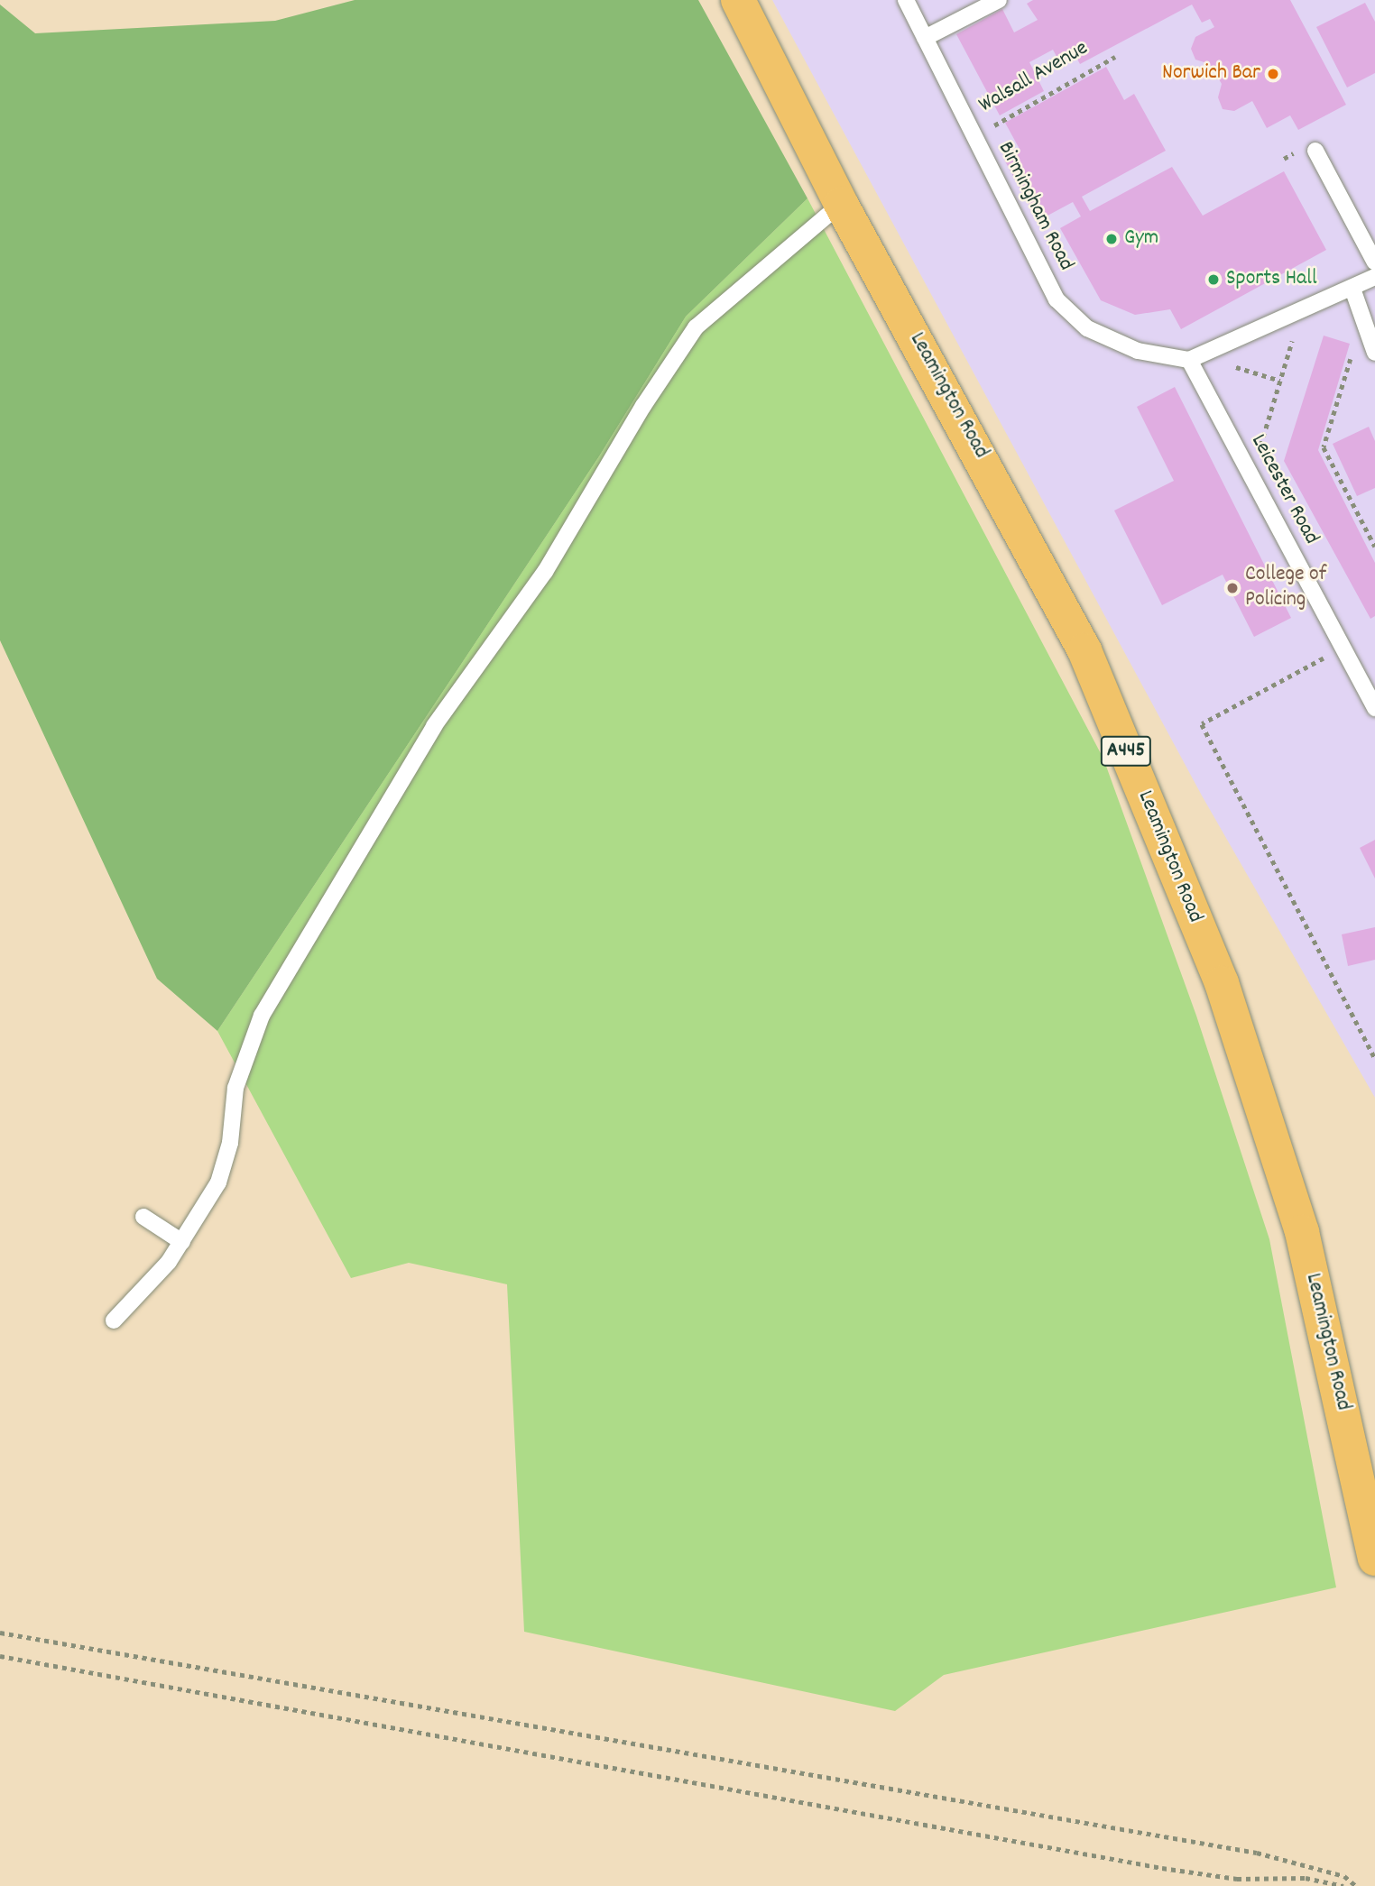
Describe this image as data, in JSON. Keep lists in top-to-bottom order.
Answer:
{
  "streets": {
    "main road": ["Leamington Road", "A445"],
    "lane": ["Birmingham Road", "Leicester Road"],
    "path": ["Walsall Avenue"]
  },
  "crossings": [
    ["Walsall Avenue", "Birmingham Road"],
    ["Birmingham Road", "Leicester Road"]
  ],
  "places": [
    "Norwich Bar",
    "Gym",
    "Sports Hall",
    "College of Policing"
  ]
}
